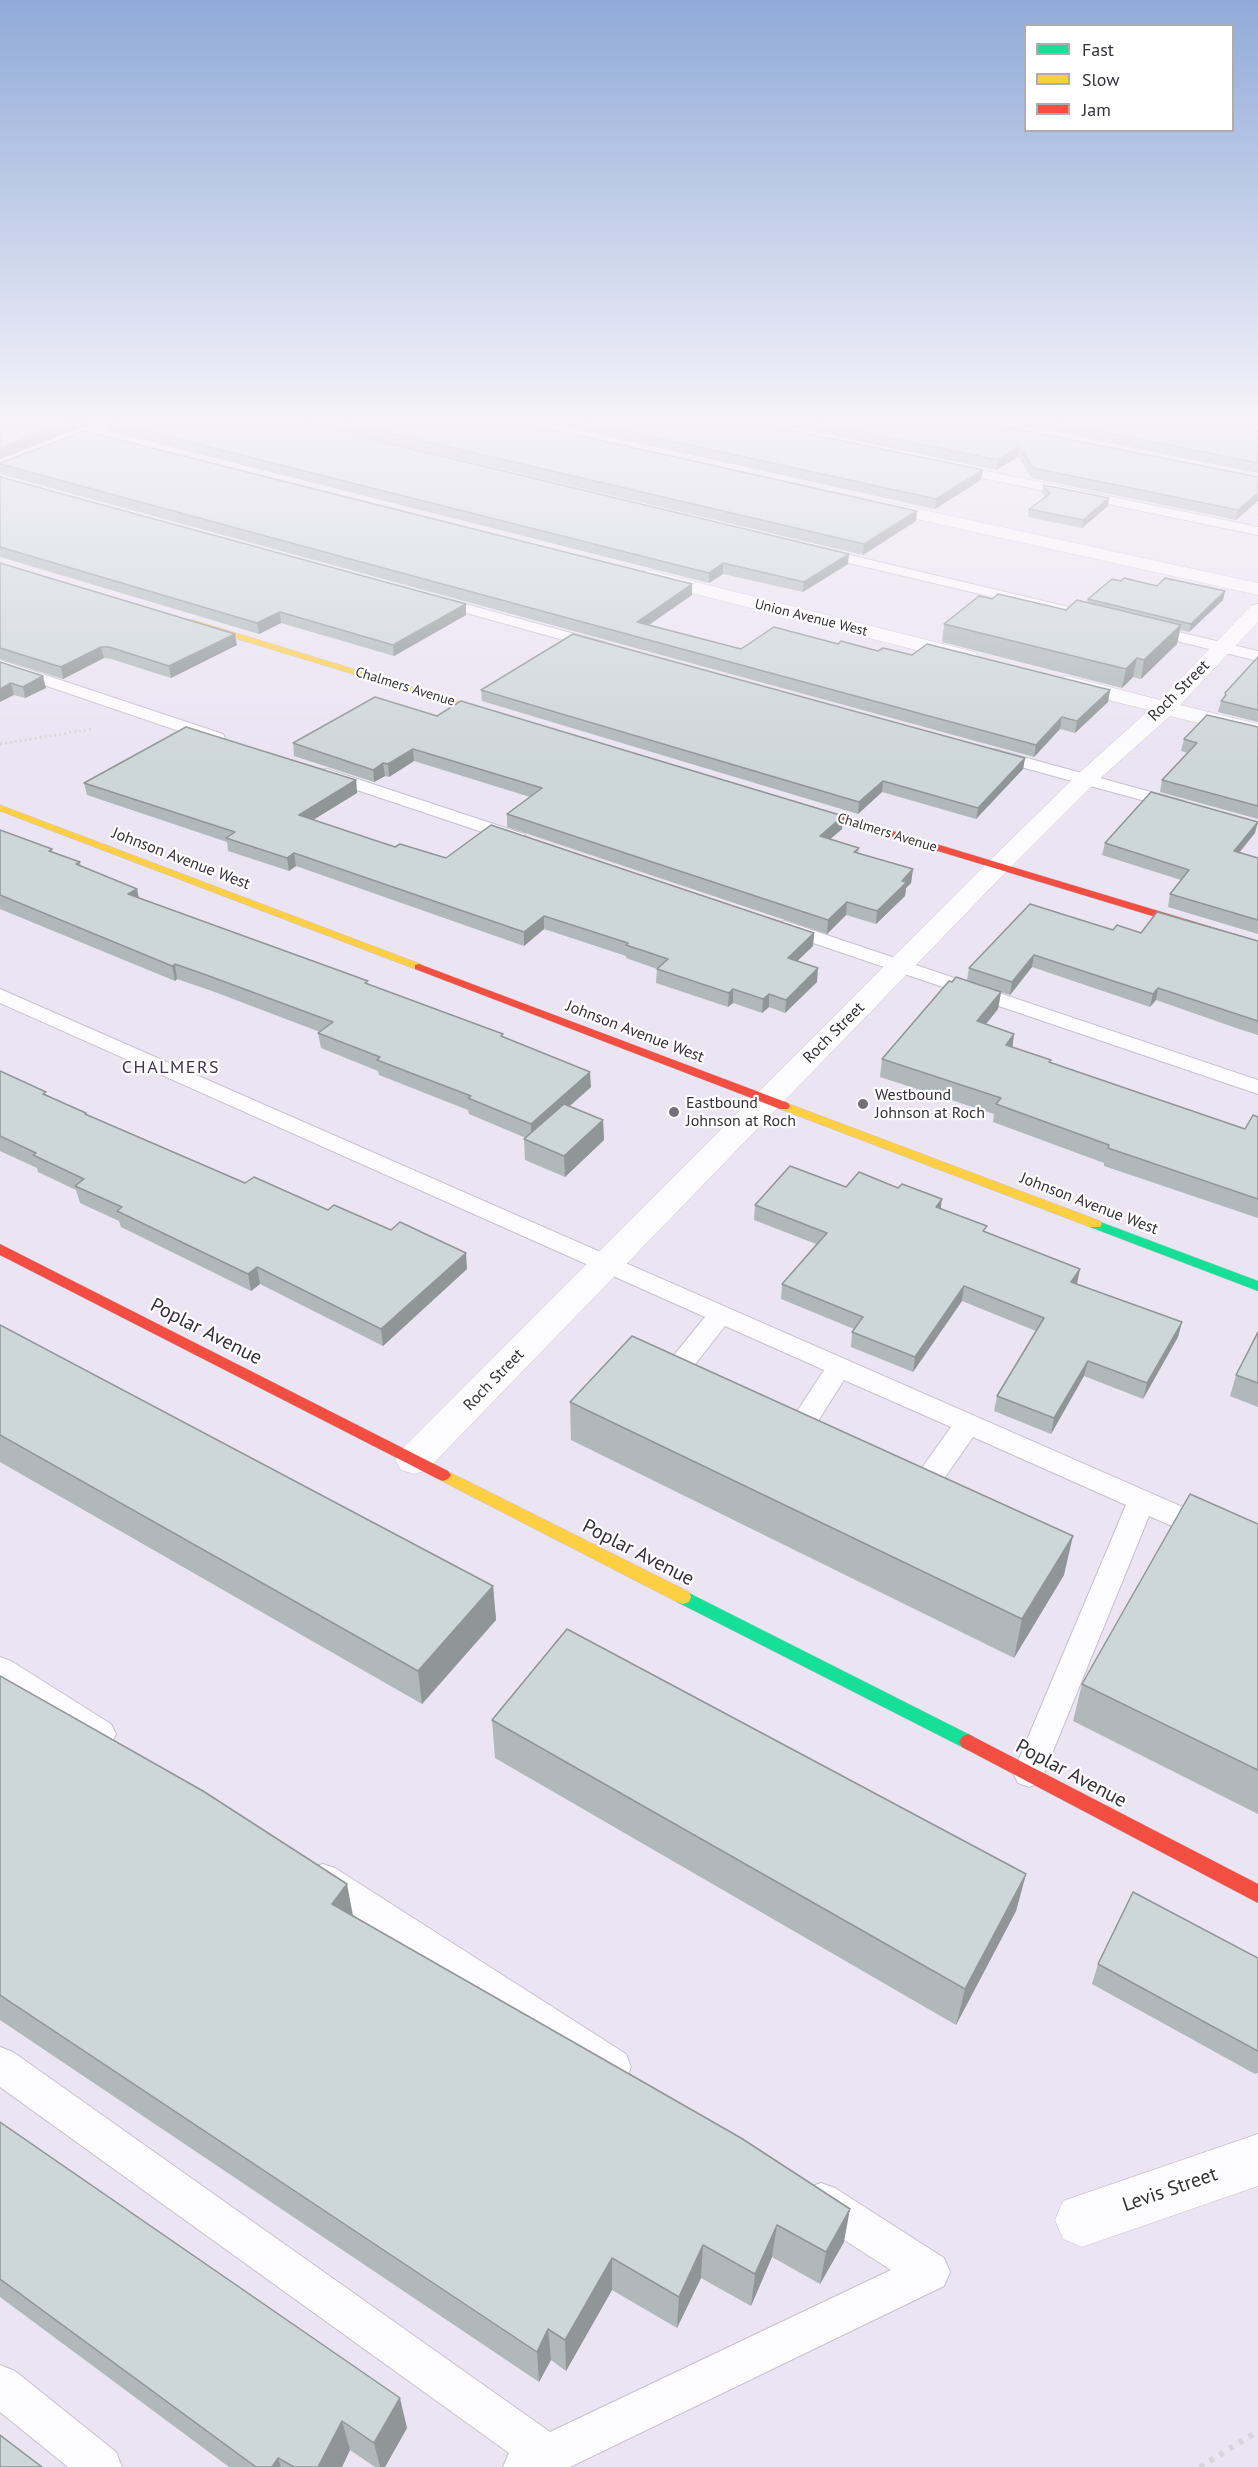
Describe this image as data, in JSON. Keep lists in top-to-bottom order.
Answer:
{
  "streets": {
    "street": [
      "Union Avenue West",
      "Chalmers Avenue",
      "Roch Street",
      "Johnson Avenue West",
      "Poplar Avenue",
      "Levis Street"
    ]
  },
  "crossings": [
    ["Chalmers Avenue", "Roch Street"],
    ["Roch Street", "Johnson Avenue West"],
    ["Roch Street", "Poplar Avenue"]
  ],
  "districts": ["CHALMERS"],
  "places": ["Westbound Johnson at Roch", "Eastbound Johnson at Roch"],
  "legend": ["Fast", "Slow", "Jam"]
}
